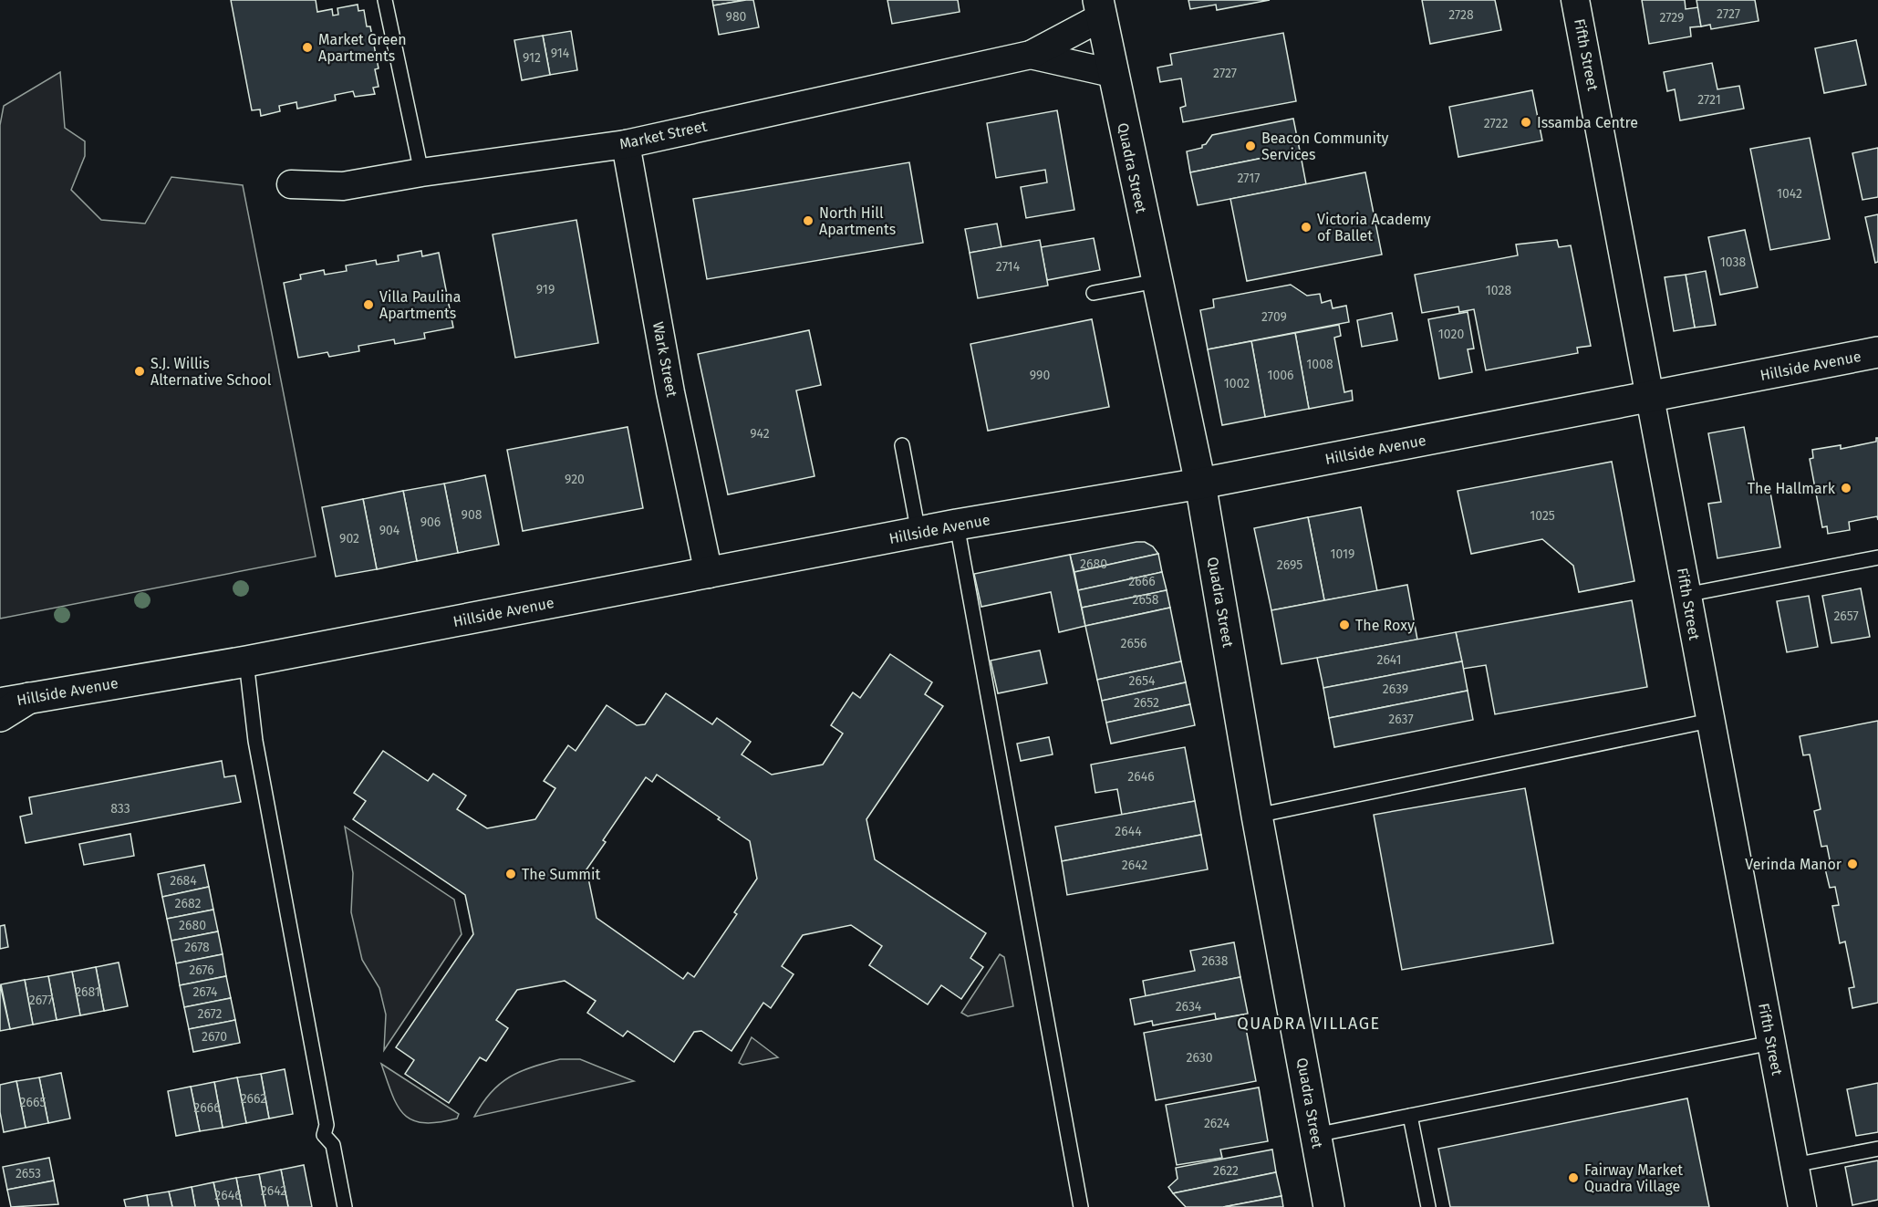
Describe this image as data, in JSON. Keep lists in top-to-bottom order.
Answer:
{
  "streets": {
    "main road": ["Quadra Street", "Hillside Avenue"],
    "street": ["Fifth Street", "Market Street", "Wark Street"]
  },
  "crossings": [
    ["Fifth Street", "Hillside Avenue"],
    ["Market Street", "Quadra Street"],
    ["Market Street", "Wark Street"],
    ["Quadra Street", "Hillside Avenue"],
    ["Wark Street", "Hillside Avenue"]
  ],
  "districts": ["QUADRA VILLAGE"],
  "places": [
    "Market Green Apartments",
    "Issamba Centre",
    "Beacon Community Services",
    "North Hill Apartments",
    "Victoria Academy of Ballet",
    "Villa Paulina Apartments",
    "S.J. Willis Alternative School",
    "The Hallmark",
    "The Roxy",
    "Verinda Manor",
    "The Summit",
    "Fairway Market Quadra Village"
  ],
  "house_numbers": [
    "2727",
    "2728",
    "980",
    "2729",
    "914",
    "912",
    "2727",
    "2721",
    "2722",
    "2717",
    "1042",
    "1038",
    "2714",
    "919",
    "1028",
    "2709",
    "1020",
    "1008",
    "990",
    "1006",
    "1002",
    "942",
    "920",
    "908",
    "1025",
    "906",
    "904",
    "902",
    "1019",
    "2680",
    "2695",
    "2666",
    "2658",
    "2657",
    "2656",
    "2641",
    "2654",
    "2639",
    "2652",
    "2637",
    "2646",
    "833",
    "2644",
    "2642",
    "2684",
    "2682",
    "2680",
    "2678",
    "2638",
    "2676",
    "2681",
    "2674",
    "2677",
    "2634",
    "2672",
    "2670",
    "2630",
    "2662",
    "2665",
    "2666",
    "2624",
    "2622",
    "2653",
    "2642",
    "2646"
  ]
}
